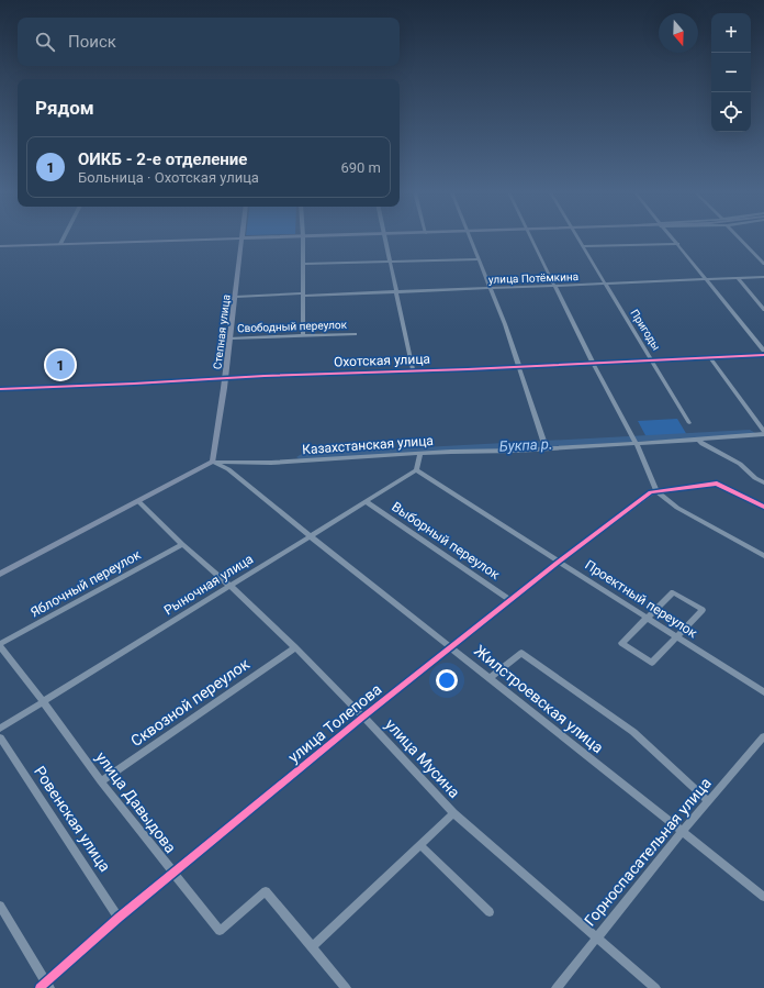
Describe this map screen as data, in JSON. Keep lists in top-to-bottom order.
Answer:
{
  "streets": {
    "main road": ["Степная улица", "Казахстанская улица"],
    "street": [
      "улица Потёмкина",
      "Свободный переулок",
      "Пригоды",
      "Охотская улица",
      "Выборный переулок",
      "Яблочный переулок",
      "Рыночная улица",
      "Проектный переулок",
      "Жилстроевская улица",
      "Сквозной переулок",
      "улица Толепова",
      "улица Мусина",
      "улица Давыдова",
      "Ровенская улица",
      "Горноспасательная улица"
    ]
  },
  "crossings": [
    ["улица Потёмкина", "Пригоды"],
    ["улица Потёмкина", "Степная улица"],
    ["Свободный переулок", "Степная улица"],
    ["Пригоды", "Охотская улица"],
    ["Степная улица", "Охотская улица"],
    ["Степная улица", "Казахстанская улица"],
    ["Степная улица", "Жилстроевская улица"],
    ["Казахстанская улица", "Жилстроевская улица"],
    ["Казахстанская улица", "улица Мусина"],
    ["Выборный переулок", "Рыночная улица"],
    ["Выборный переулок", "улица Толепова"],
    ["Яблочный переулок", "улица Мусина"],
    ["Яблочный переулок", "улица Давыдова"],
    ["Рыночная улица", "Проектный переулок"],
    ["Рыночная улица", "Жилстроевская улица"],
    ["Рыночная улица", "улица Мусина"],
    ["Рыночная улица", "улица Давыдова"],
    ["Проектный переулок", "улица Толепова"],
    ["Жилстроевская улица", "улица Толепова"],
    ["Жилстроевская улица", "Горноспасательная улица"],
    ["Сквозной переулок", "улица Мусина"],
    ["Сквозной переулок", "улица Давыдова"],
    ["улица Толепова", "улица Мусина"],
    ["улица Толепова", "улица Давыдова"],
    ["улица Толепова", "Ровенская улица"],
    ["улица Мусина", "Горноспасательная улица"]
  ],
  "water": ["Букпа р."],
  "north": "bottom",
  "page": {
    "map_buttons": ["+", "−"],
    "search": "Поиск",
    "heading": "Рядом",
    "list": [
      {
        "mark": "1",
        "name": "ОИКБ - 2-е отделение",
        "note": "Больница · Охотская улица",
        "value": "690 m"
      }
    ],
    "pins": "1"
  }
}
